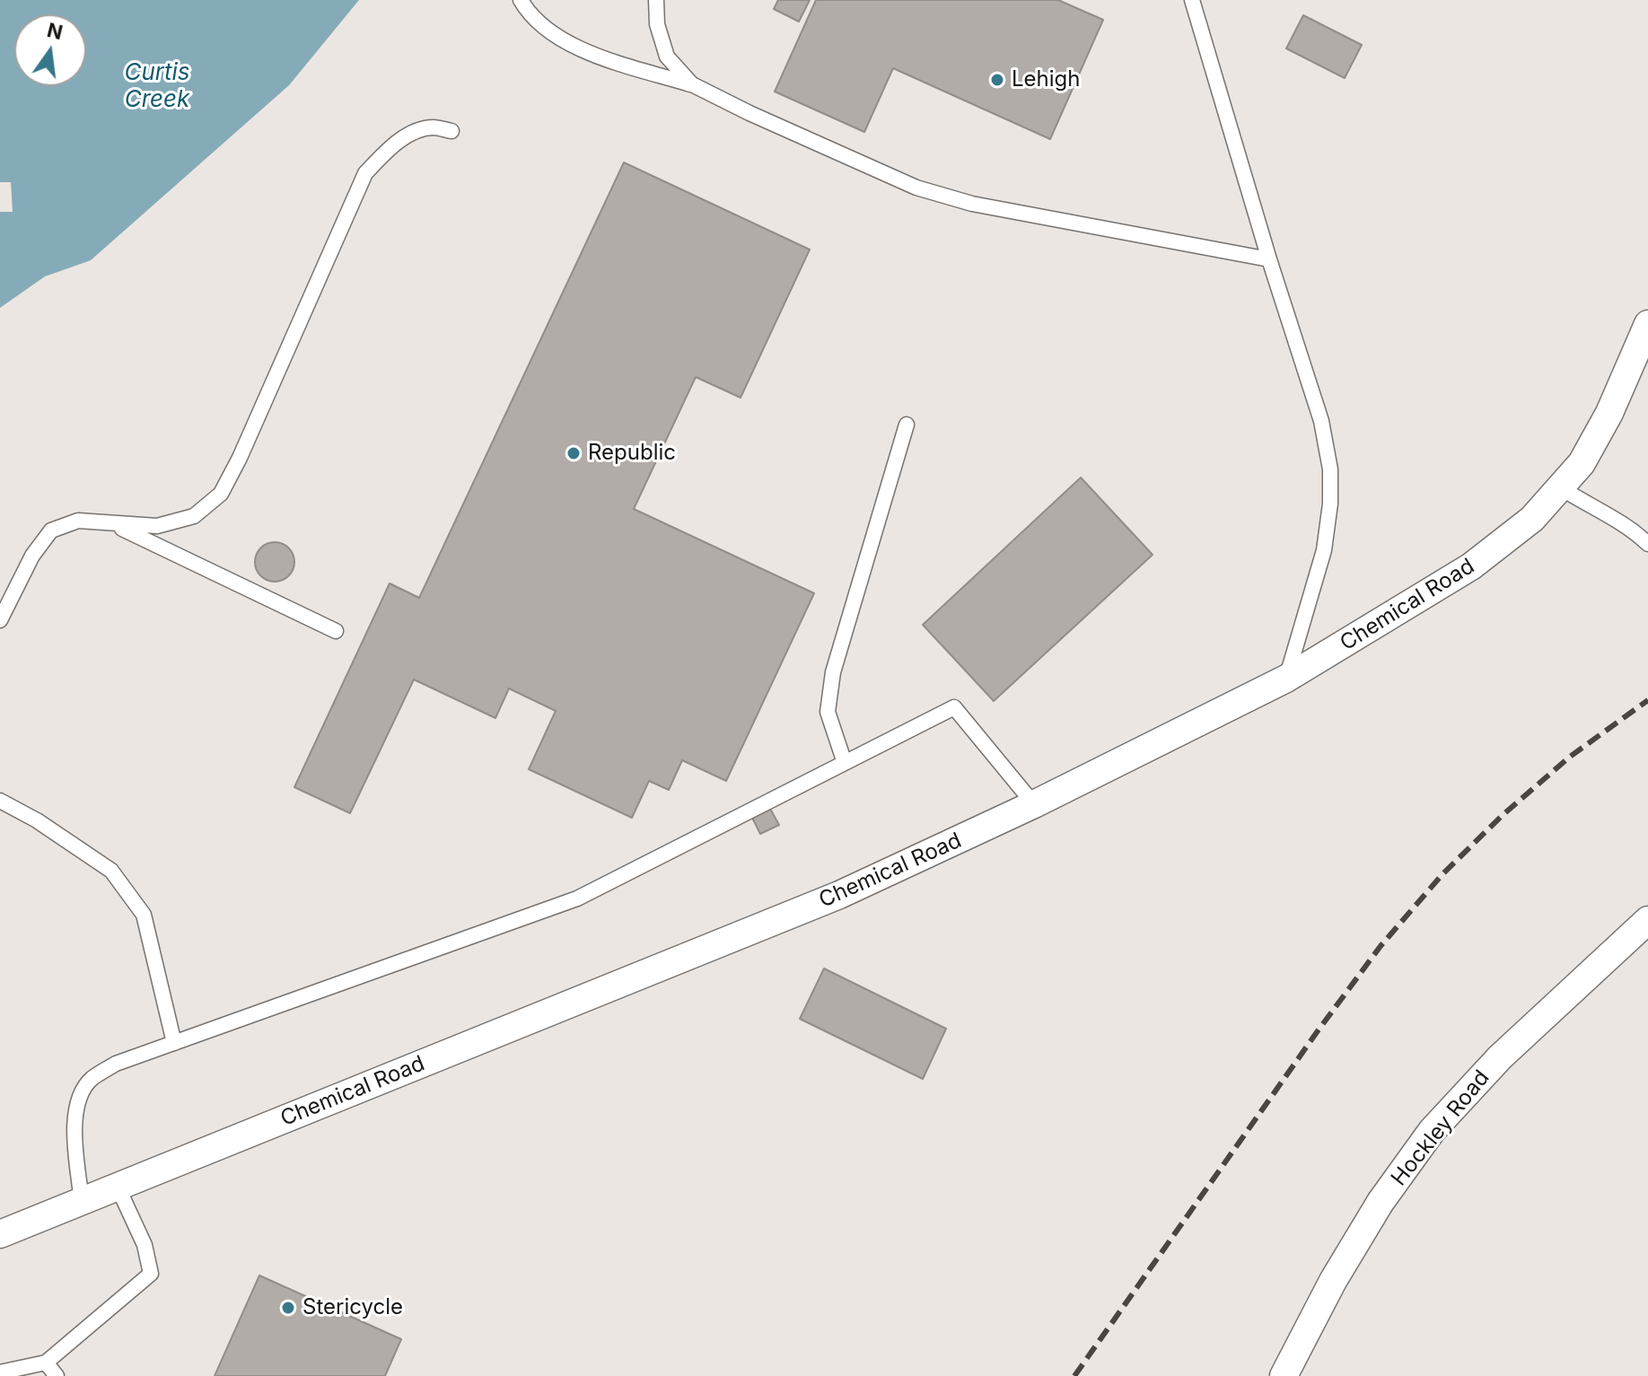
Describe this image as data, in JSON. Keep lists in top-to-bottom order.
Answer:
{
  "streets": {
    "street": ["Chemical Road", "Hockley Road"]
  },
  "water": ["Curtis Creek"],
  "places": ["Lehigh", "Republic", "Stericycle"],
  "north": "top"
}
